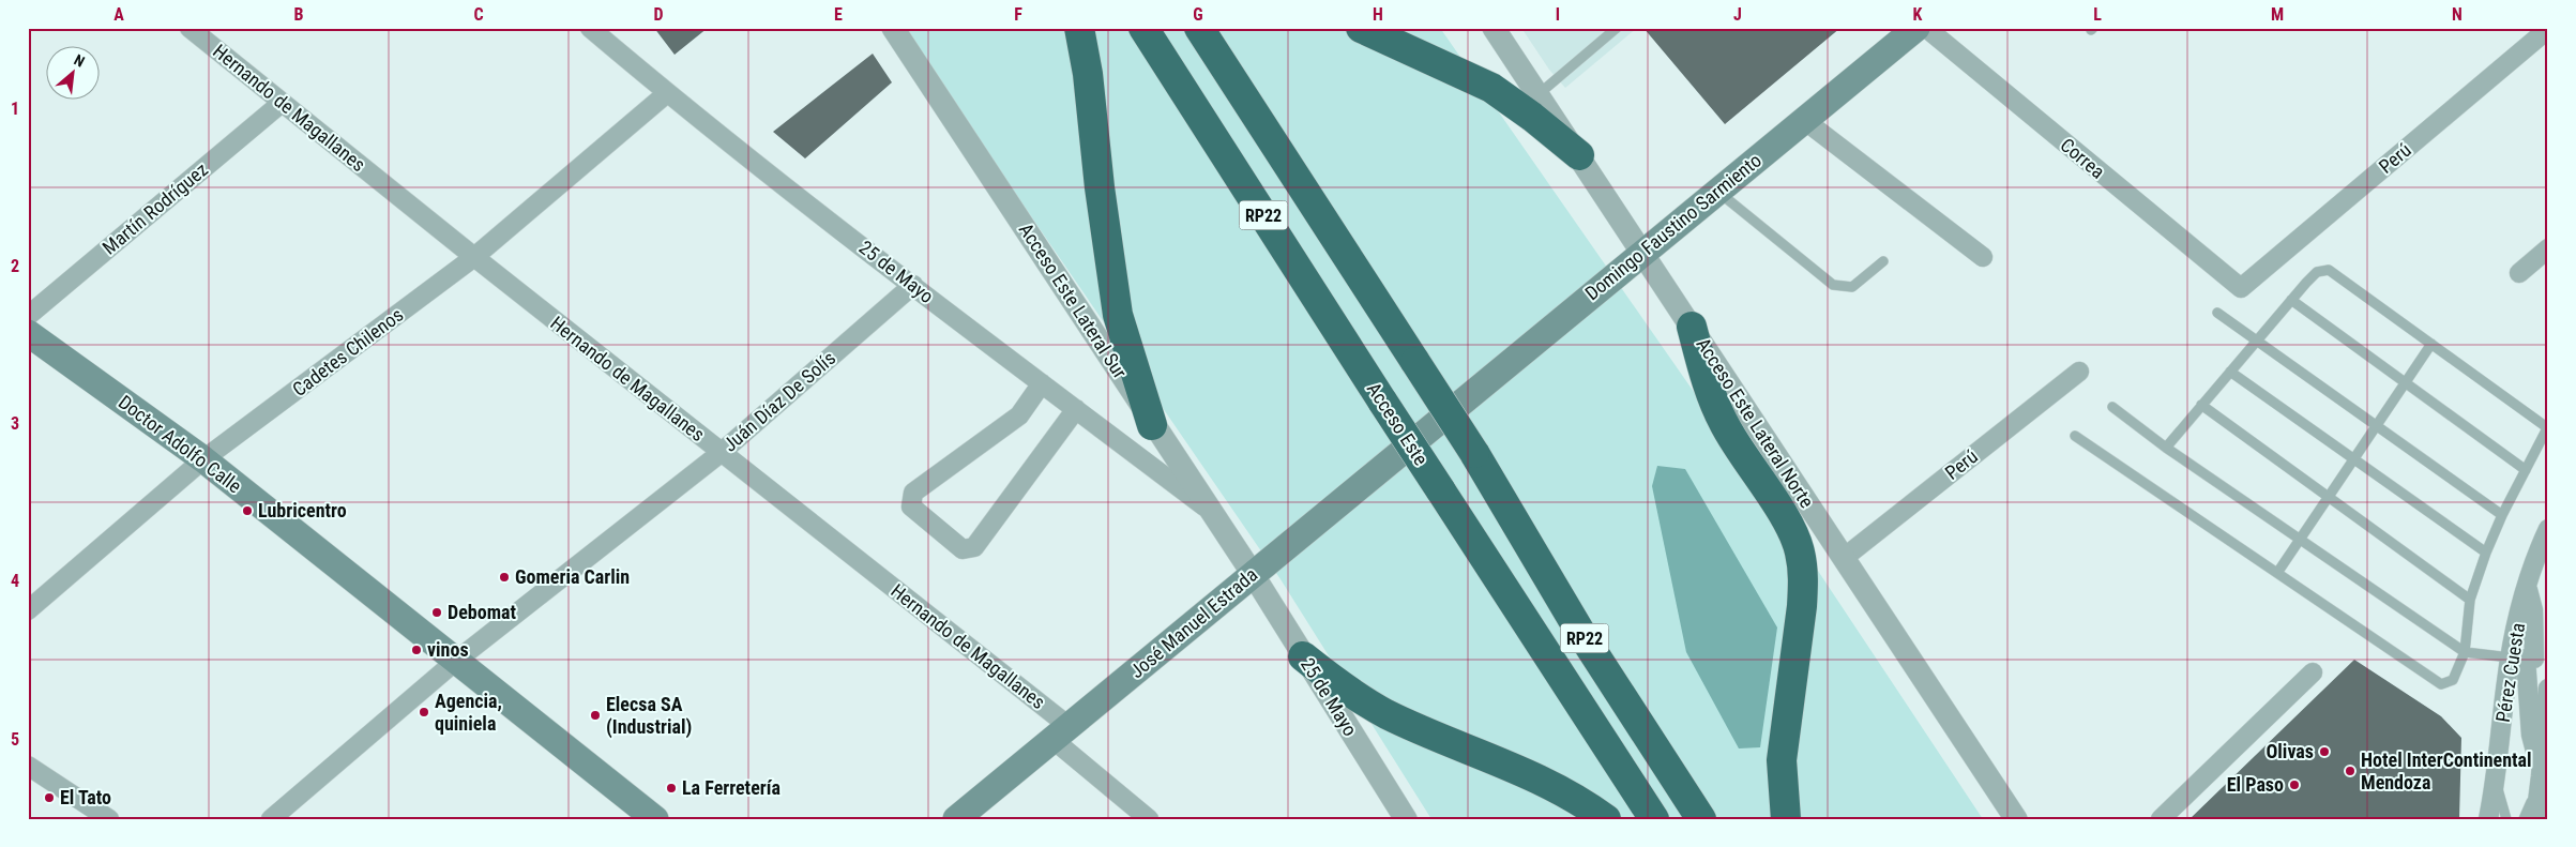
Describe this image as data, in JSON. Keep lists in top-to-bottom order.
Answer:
{
  "streets": {
    "highway": ["RP22", "Acceso Este"],
    "main road": ["Domingo Faustino Sarmiento", "Doctor Adolfo Calle", "José Manuel Estrada"],
    "street": [
      "Hernando de Magallanes",
      "Correa",
      "Perú",
      "Martín Rodríguez",
      "25 de Mayo",
      "Acceso Este Lateral Sur",
      "Cadetes Chilenos",
      "Juán Díaz De Solís",
      "Acceso Este Lateral Norte",
      "Pérez Cuesta"
    ]
  },
  "crossings": [
    ["Hernando de Magallanes", "Martín Rodríguez"],
    ["Hernando de Magallanes", "Cadetes Chilenos"],
    ["Hernando de Magallanes", "Juán Díaz De Solís"],
    ["Hernando de Magallanes", "José Manuel Estrada"],
    ["Correa", "Perú"],
    ["Perú", "Acceso Este Lateral Norte"],
    ["Domingo Faustino Sarmiento", "Acceso Este Lateral Norte"],
    ["Domingo Faustino Sarmiento", "José Manuel Estrada"],
    ["25 de Mayo", "Acceso Este Lateral Sur"],
    ["25 de Mayo", "Cadetes Chilenos"],
    ["25 de Mayo", "Juán Díaz De Solís"],
    ["25 de Mayo", "José Manuel Estrada"],
    ["Acceso Este Lateral Sur", "José Manuel Estrada"],
    ["Cadetes Chilenos", "Doctor Adolfo Calle"],
    ["Juán Díaz De Solís", "Doctor Adolfo Calle"]
  ],
  "places": [
    "Lubricentro",
    "Gomeria Carlin",
    "Debomat",
    "vinos",
    "Agencia, quiniela",
    "Elecsa SA (Industrial)",
    "Olivas",
    "Hotel InterContinental Mendoza",
    "El Paso",
    "La Ferretería",
    "El Tato"
  ],
  "north": "top right",
  "grid": {
    "columns": [
      "A",
      "B",
      "C",
      "D",
      "E",
      "F",
      "G",
      "H",
      "I",
      "J",
      "K",
      "L",
      "M",
      "N"
    ],
    "rows": [
      "1",
      "2",
      "3",
      "4",
      "5"
    ]
  }
}
